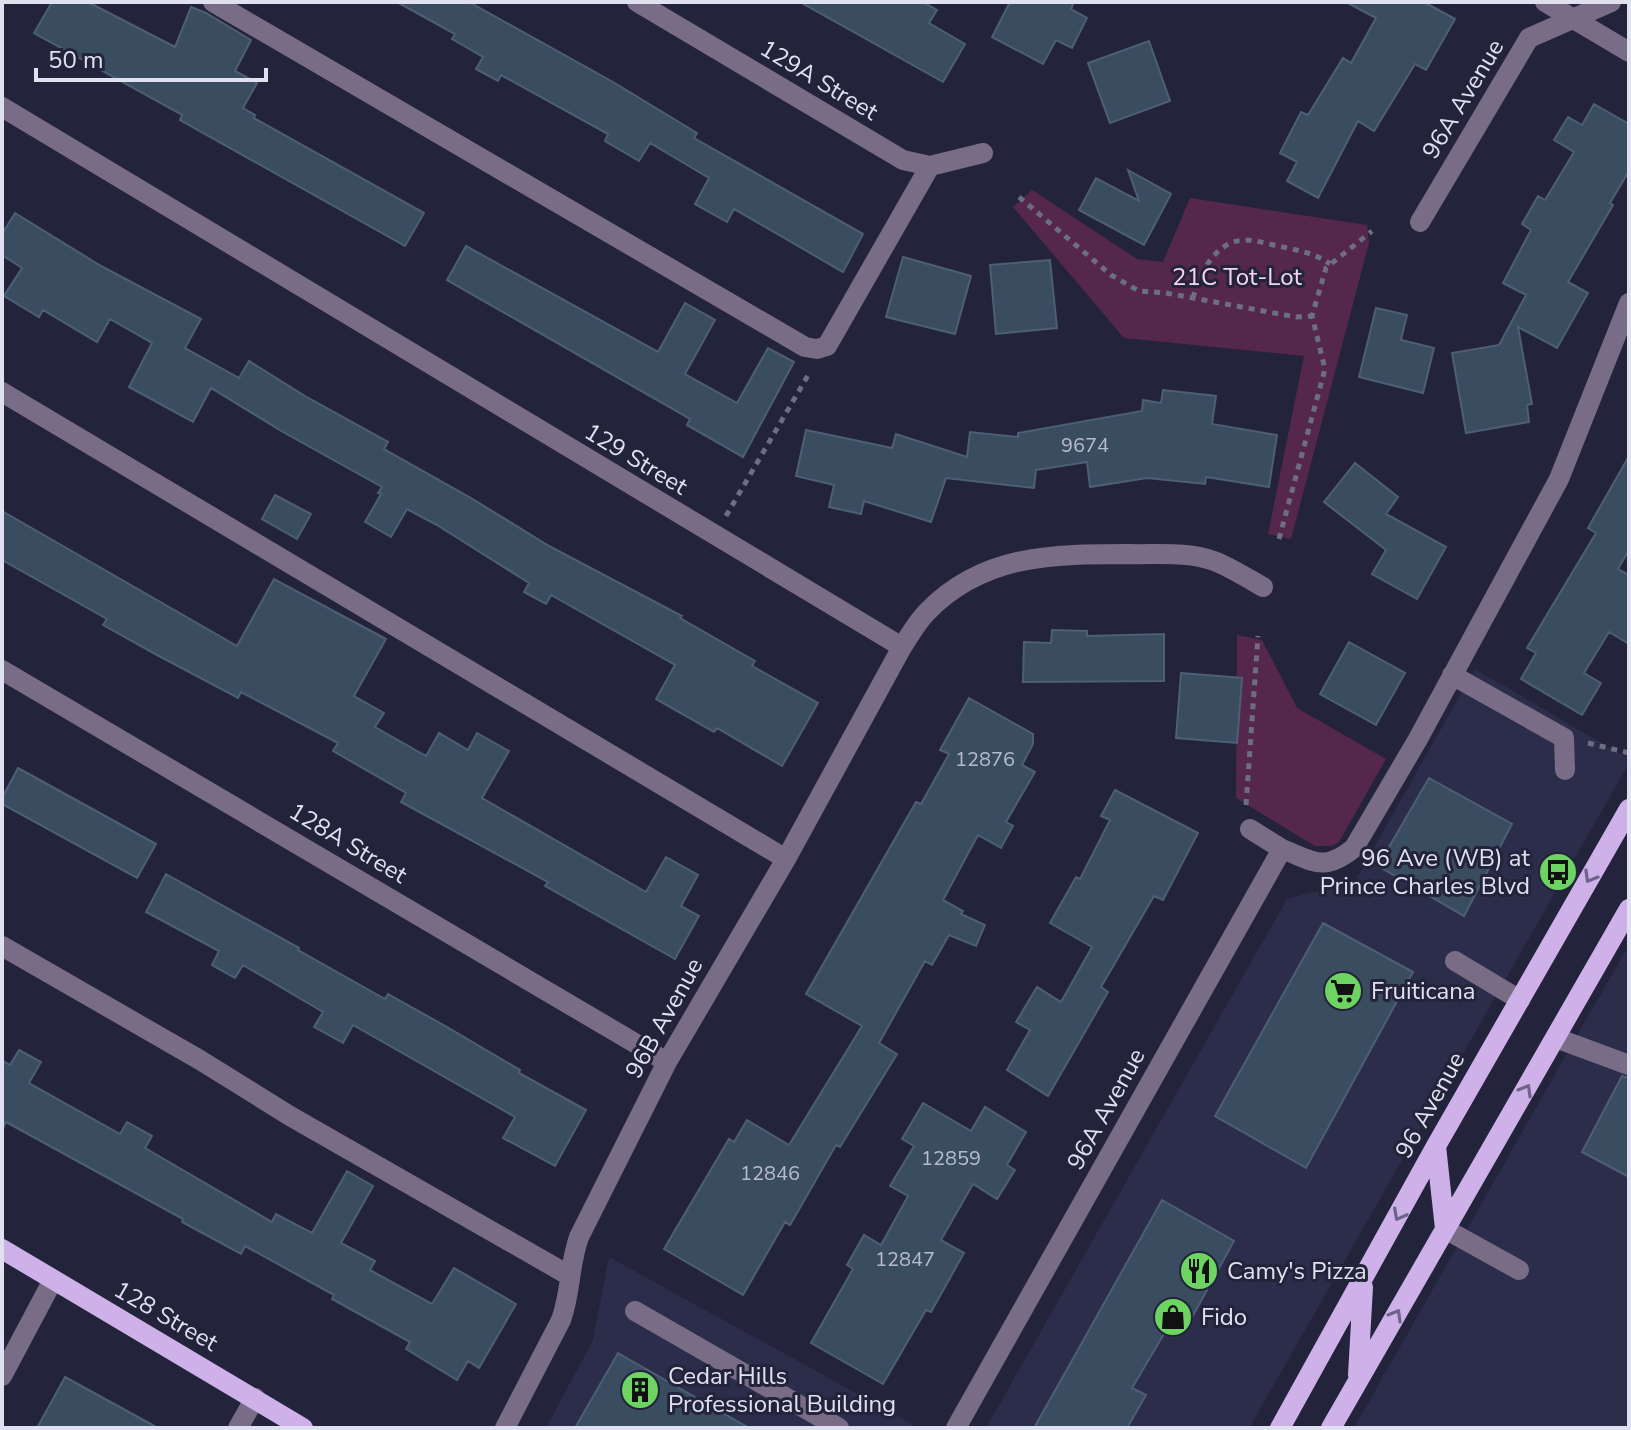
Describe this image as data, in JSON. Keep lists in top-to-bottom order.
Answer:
{
  "streets": {
    "main road": ["96 Avenue", "128 Street"],
    "street": [
      "129A Street",
      "96A Avenue",
      "129 Street",
      "128A Street",
      "96B Avenue"
    ]
  },
  "crossings": [
    ["129 Street", "96B Avenue"],
    ["128A Street", "96B Avenue"]
  ],
  "parks": ["21C Tot-Lot"],
  "places": {
    "bus stop": ["96 Ave (WB) at Prince Charles Blvd"],
    "supermarket": ["Fruiticana"],
    "restaurant": ["Camy's Pizza"],
    "shop": ["Fido"],
    "building": ["Cedar Hills Professional Building"]
  },
  "house_numbers": [
    "9674",
    "12876",
    "12859",
    "12846",
    "12847"
  ],
  "scale_bar": "50 m"
}
